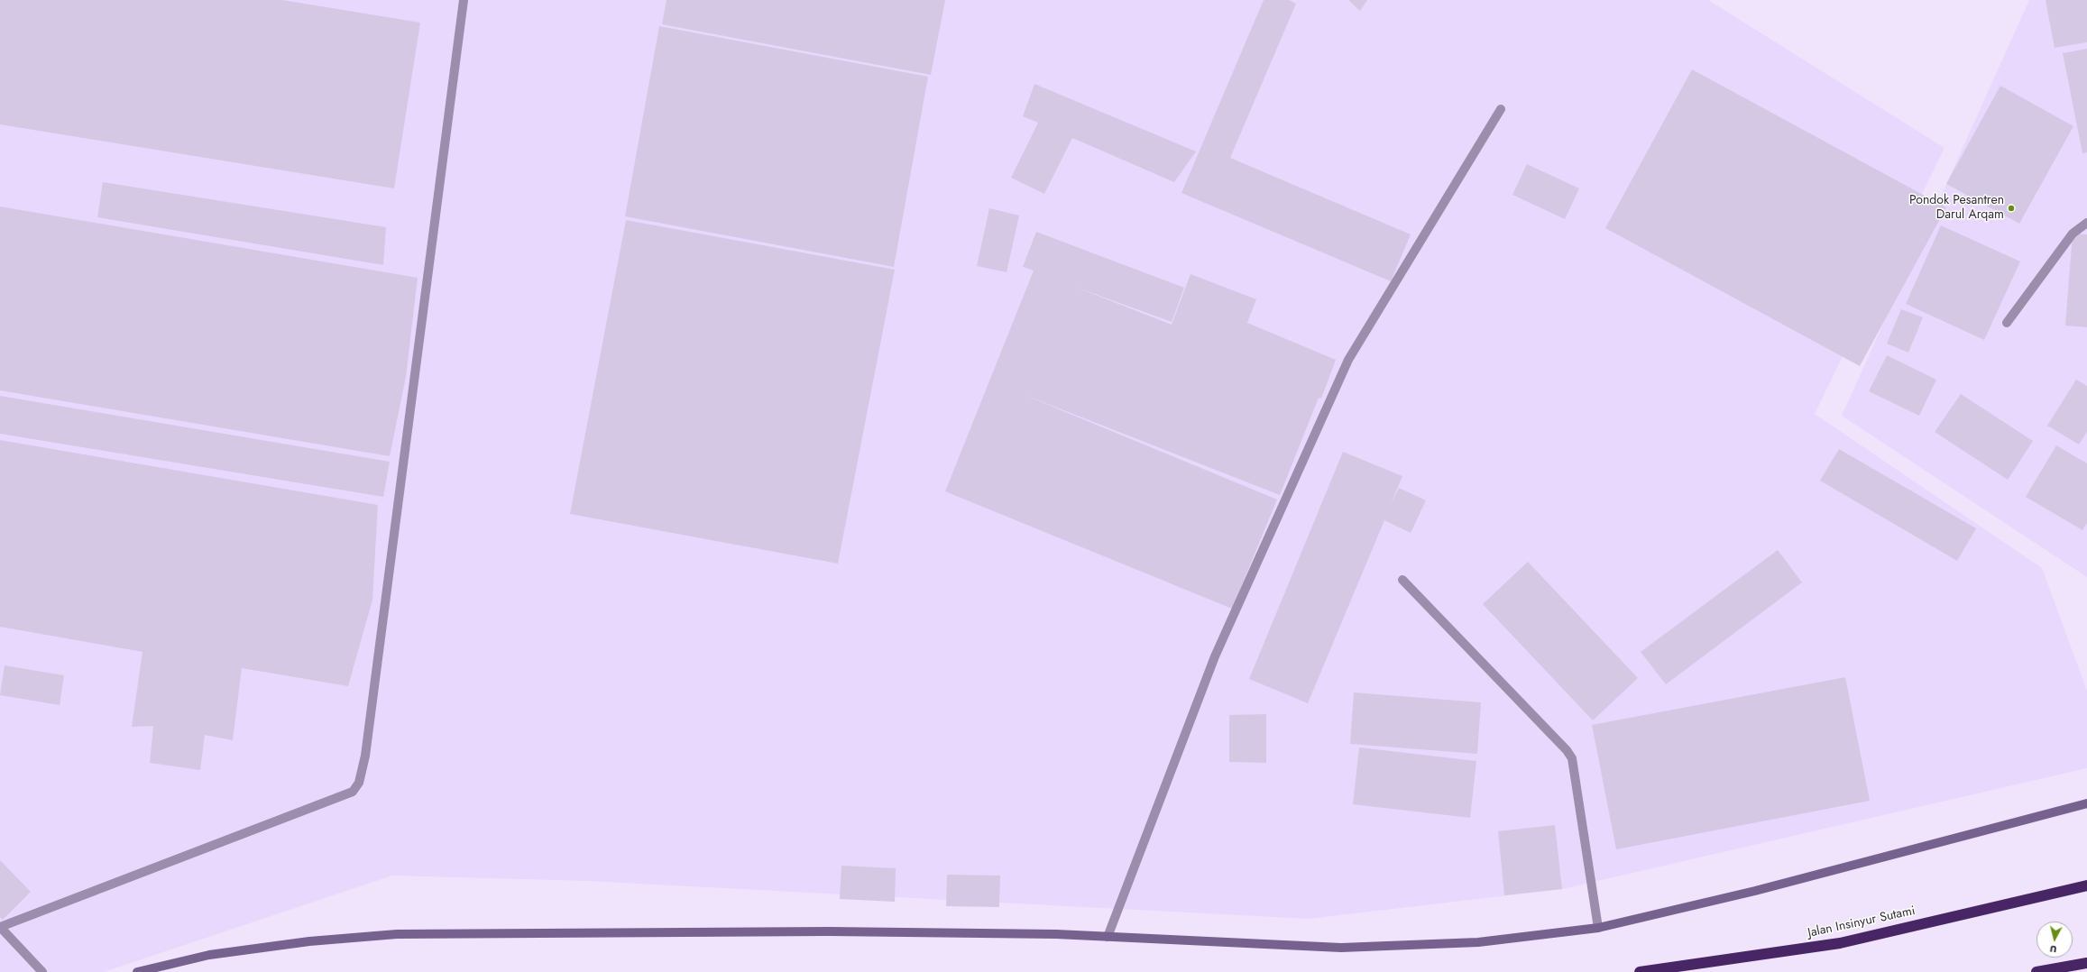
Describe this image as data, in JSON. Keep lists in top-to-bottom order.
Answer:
{
  "streets": {
    "highway": ["Jalan Insinyur Sutami"]
  },
  "places": ["Pondok Pesantren Darul Arqam"],
  "north": "bottom"
}
